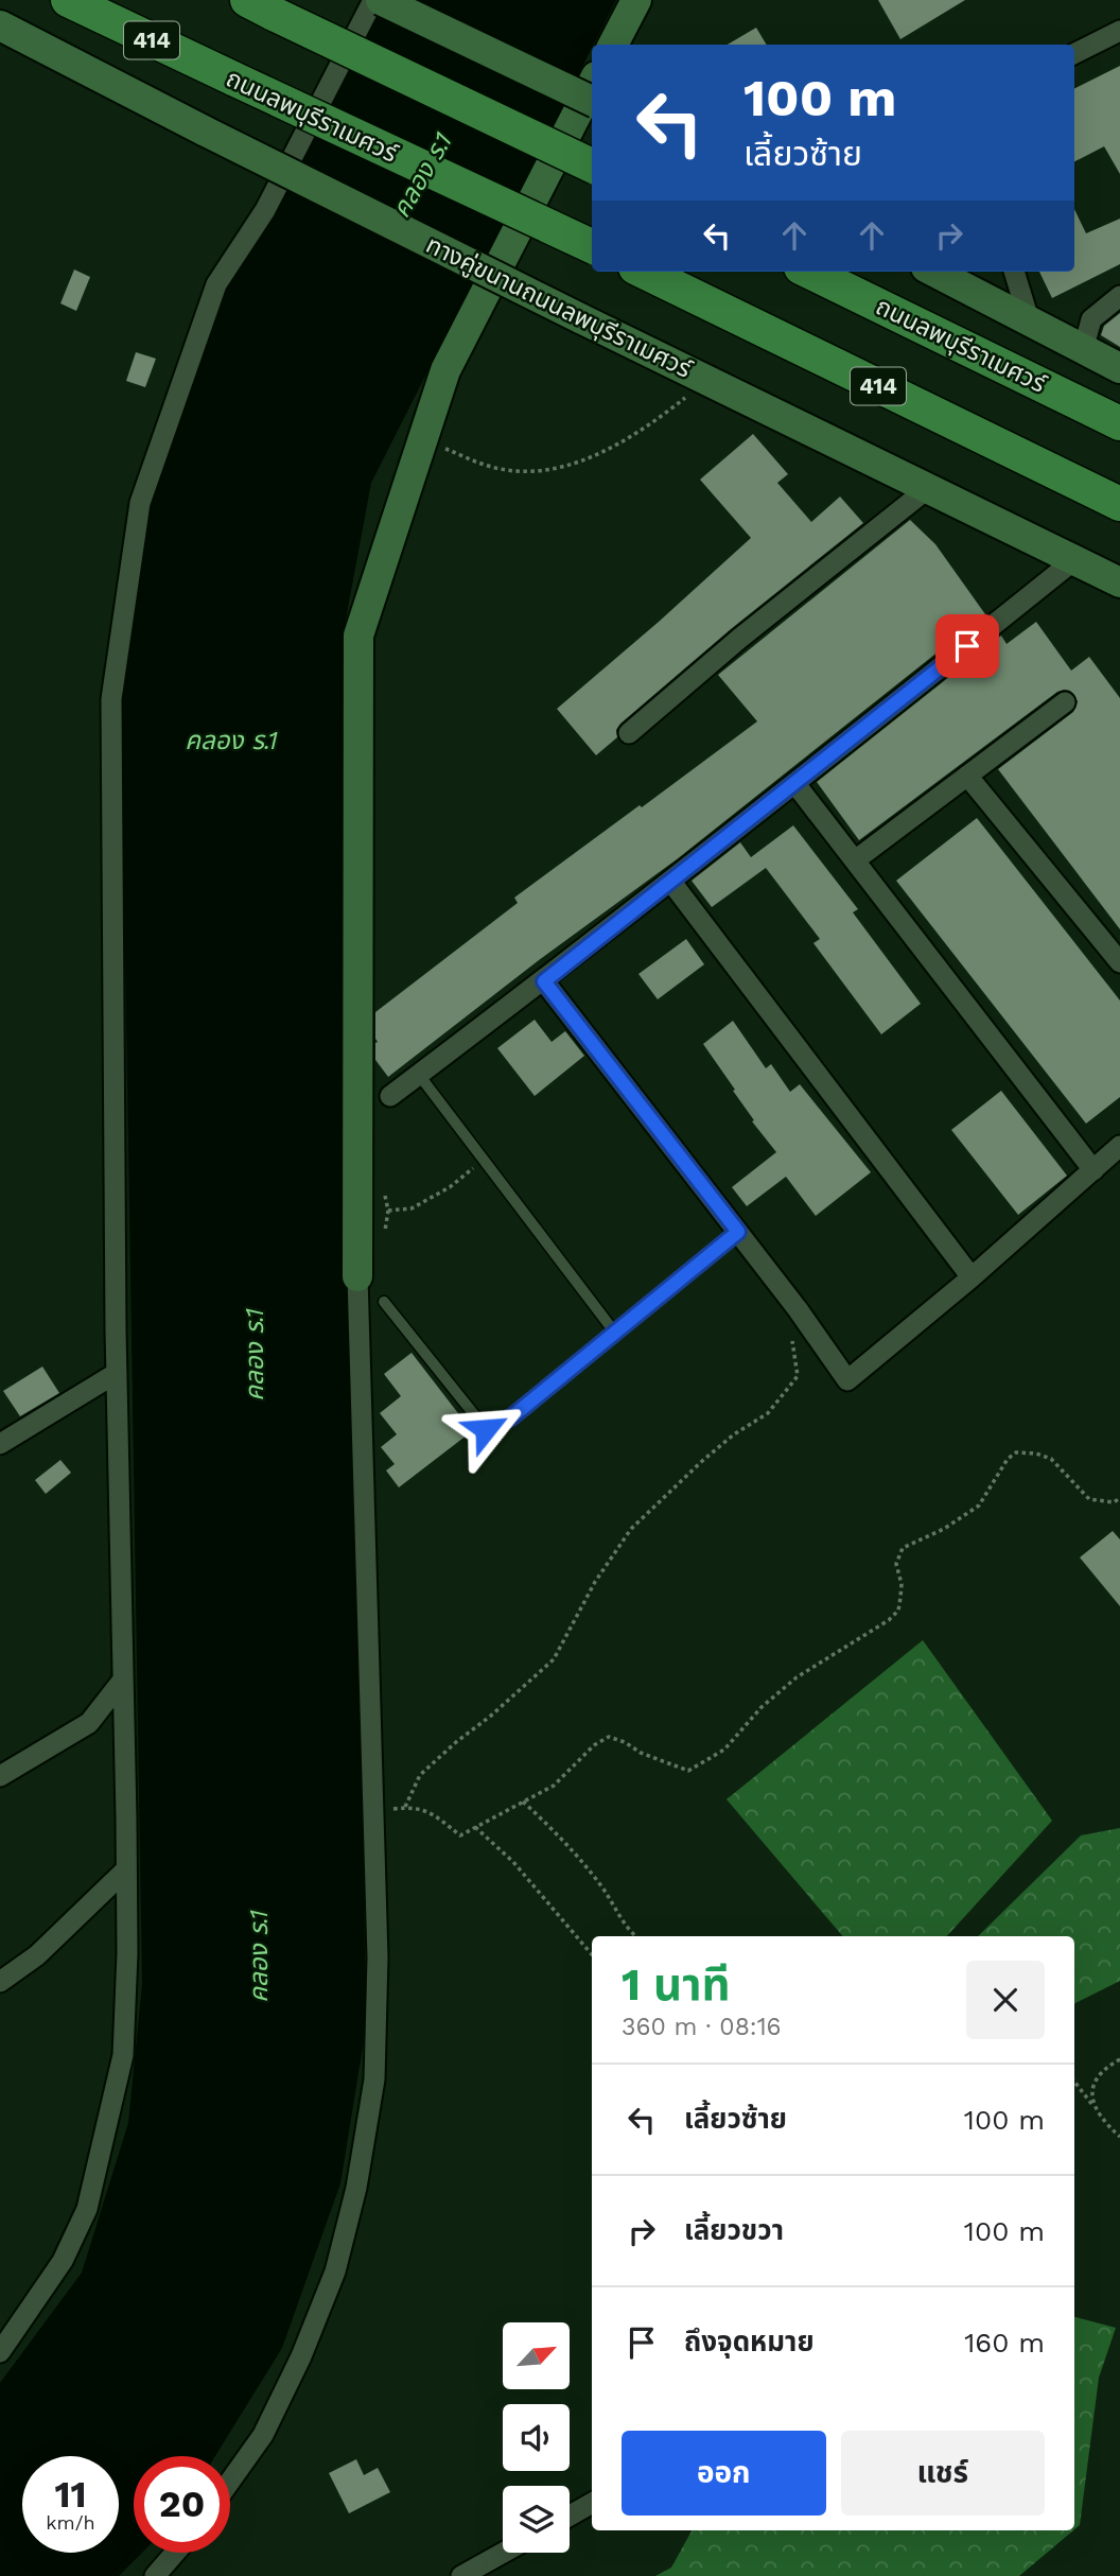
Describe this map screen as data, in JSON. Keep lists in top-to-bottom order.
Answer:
{
  "streets": {
    "main road": ["414", "ถนนลพบุรีราเมศวร์", "ทางคู่ขนานถนนลพบุรีราเมศวร์"]
  },
  "water": ["คลอง ร.1"],
  "north": "top right",
  "page": {
    "turn": ["100 m", "เลี้ยวซ้าย"],
    "heading": ["1 นาที", "360 m · 08:16"],
    "list": [
      {
        "name": "เลี้ยวซ้าย",
        "value": "100 m"
      },
      {
        "name": "เลี้ยวขวา",
        "value": "100 m"
      },
      {
        "name": "ถึงจุดหมาย",
        "value": "160 m"
      }
    ],
    "buttons": ["ออก", "แชร์"],
    "speed": "11 km/h",
    "limit": "20"
  }
}
